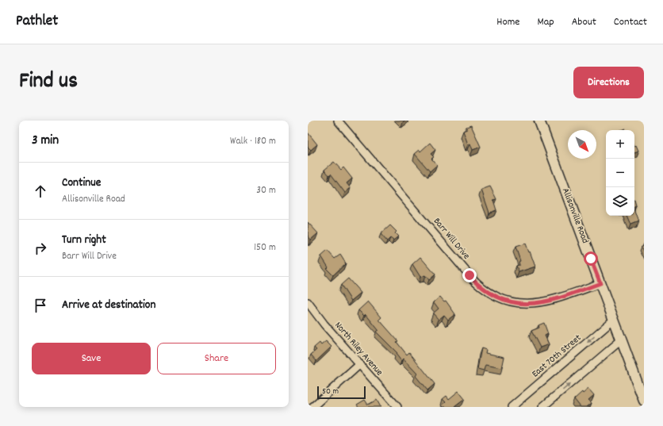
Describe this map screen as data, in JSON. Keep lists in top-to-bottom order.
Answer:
{
  "streets": {
    "main road": ["Allisonville Road"],
    "street": ["Barr Will Drive", "North Riley Avenue", "East 70th Street"]
  },
  "crossings": [
    ["Allisonville Road", "Barr Will Drive"],
    ["Allisonville Road", "East 70th Street"]
  ],
  "scale_bar": "50 m",
  "north": "bottom right",
  "page": {
    "header": "Pathlet",
    "nav": [
      "Home",
      "Map",
      "About",
      "Contact"
    ],
    "title": "Find us",
    "buttons": [
      "Directions",
      ["Save", "Share"]
    ],
    "heading": ["3 min", "Walk · 180 m"],
    "map_buttons": ["+", "−"],
    "list": [
      ["Continue", "Allisonville Road", "30 m"],
      ["Turn right", "Barr Will Drive", "150 m"],
      "Arrive at destination"
    ],
    "scale": "50 m"
  }
}
